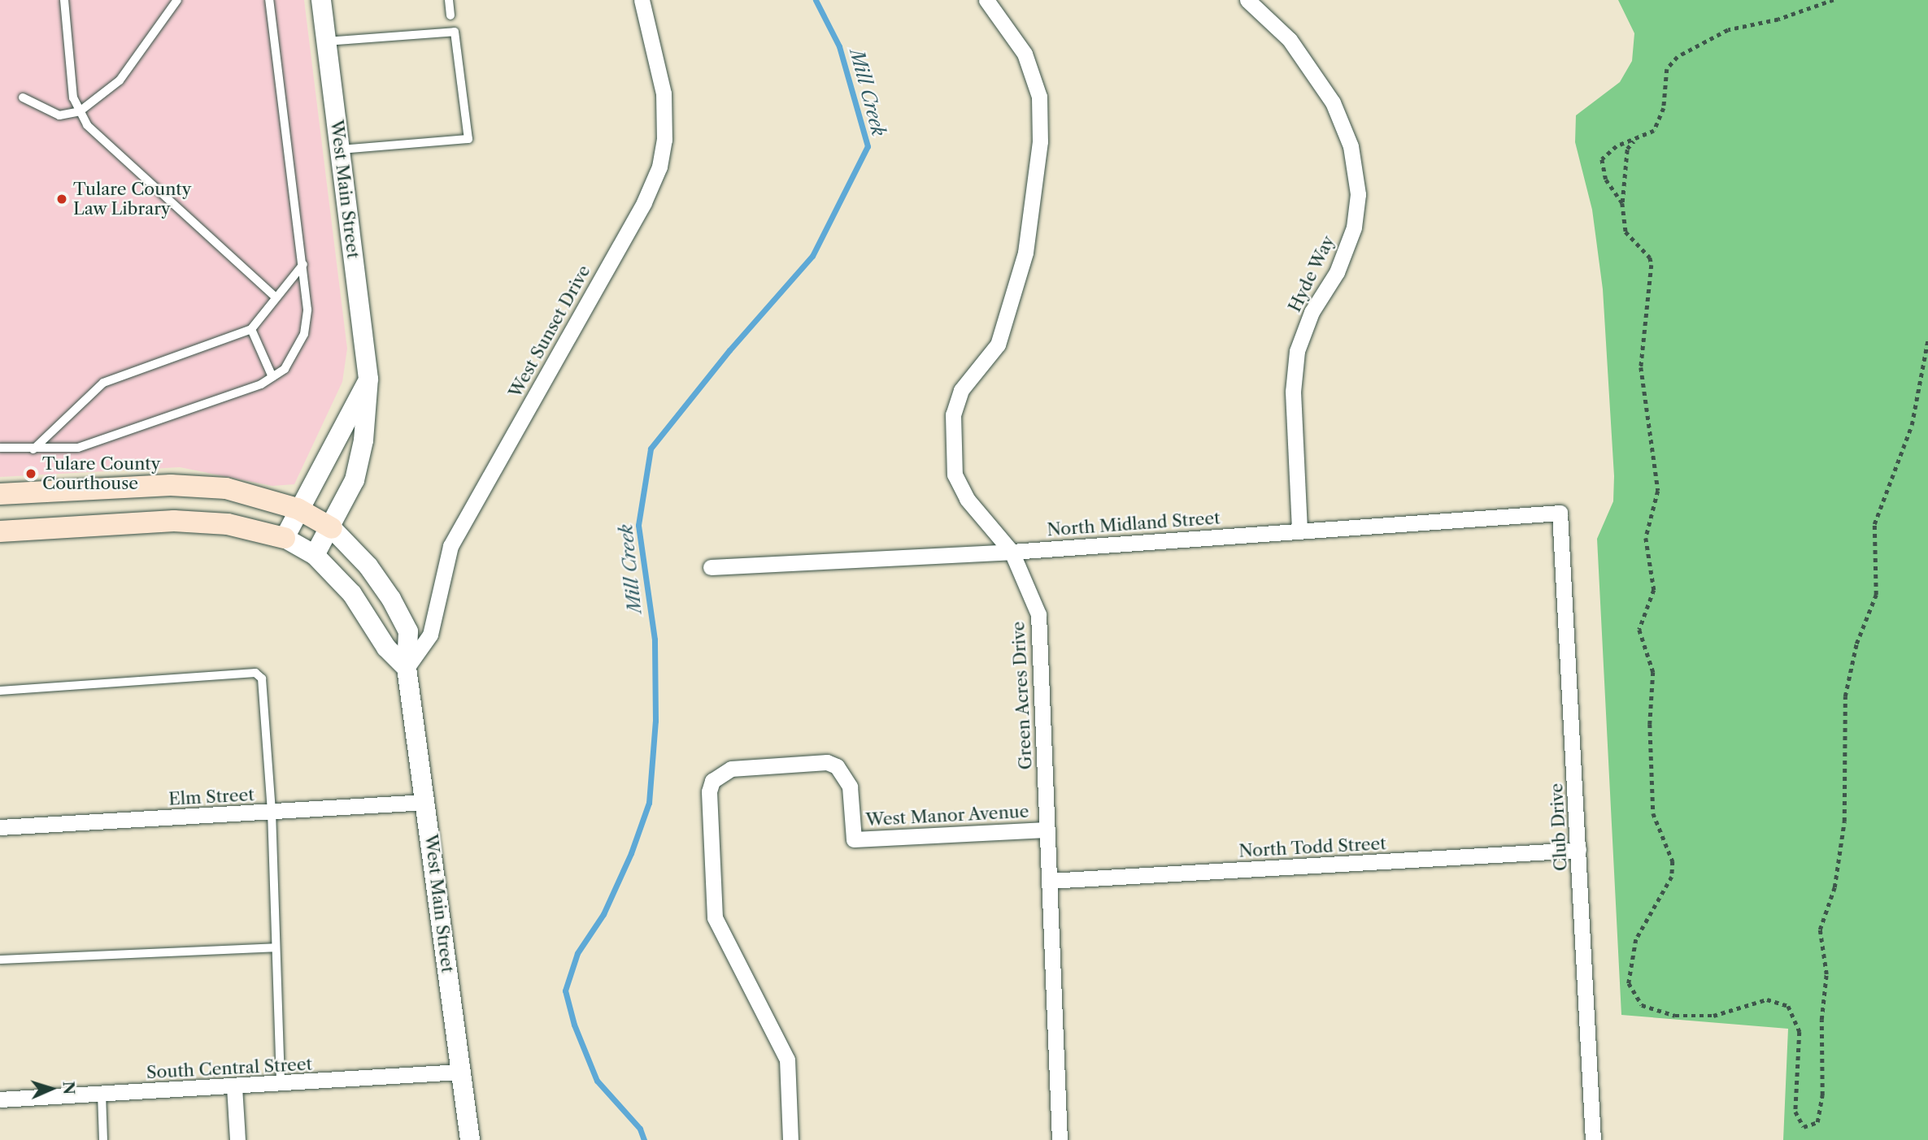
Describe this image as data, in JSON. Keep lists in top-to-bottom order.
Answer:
{
  "streets": {
    "street": [
      "West Main Street",
      "Hyde Way",
      "West Sunset Drive",
      "North Midland Street",
      "Green Acres Drive",
      "Elm Street",
      "West Manor Avenue",
      "Club Drive",
      "North Todd Street",
      "South Central Street"
    ]
  },
  "crossings": [
    ["West Main Street", "West Sunset Drive"],
    ["West Main Street", "Elm Street"],
    ["West Main Street", "South Central Street"],
    ["Hyde Way", "North Midland Street"],
    ["North Midland Street", "Green Acres Drive"],
    ["North Midland Street", "Club Drive"],
    ["Green Acres Drive", "West Manor Avenue"],
    ["Green Acres Drive", "North Todd Street"],
    ["Club Drive", "North Todd Street"]
  ],
  "water": ["Mill Creek"],
  "places": ["Tulare County Law Library", "Tulare County Courthouse"],
  "north": "right"
}
